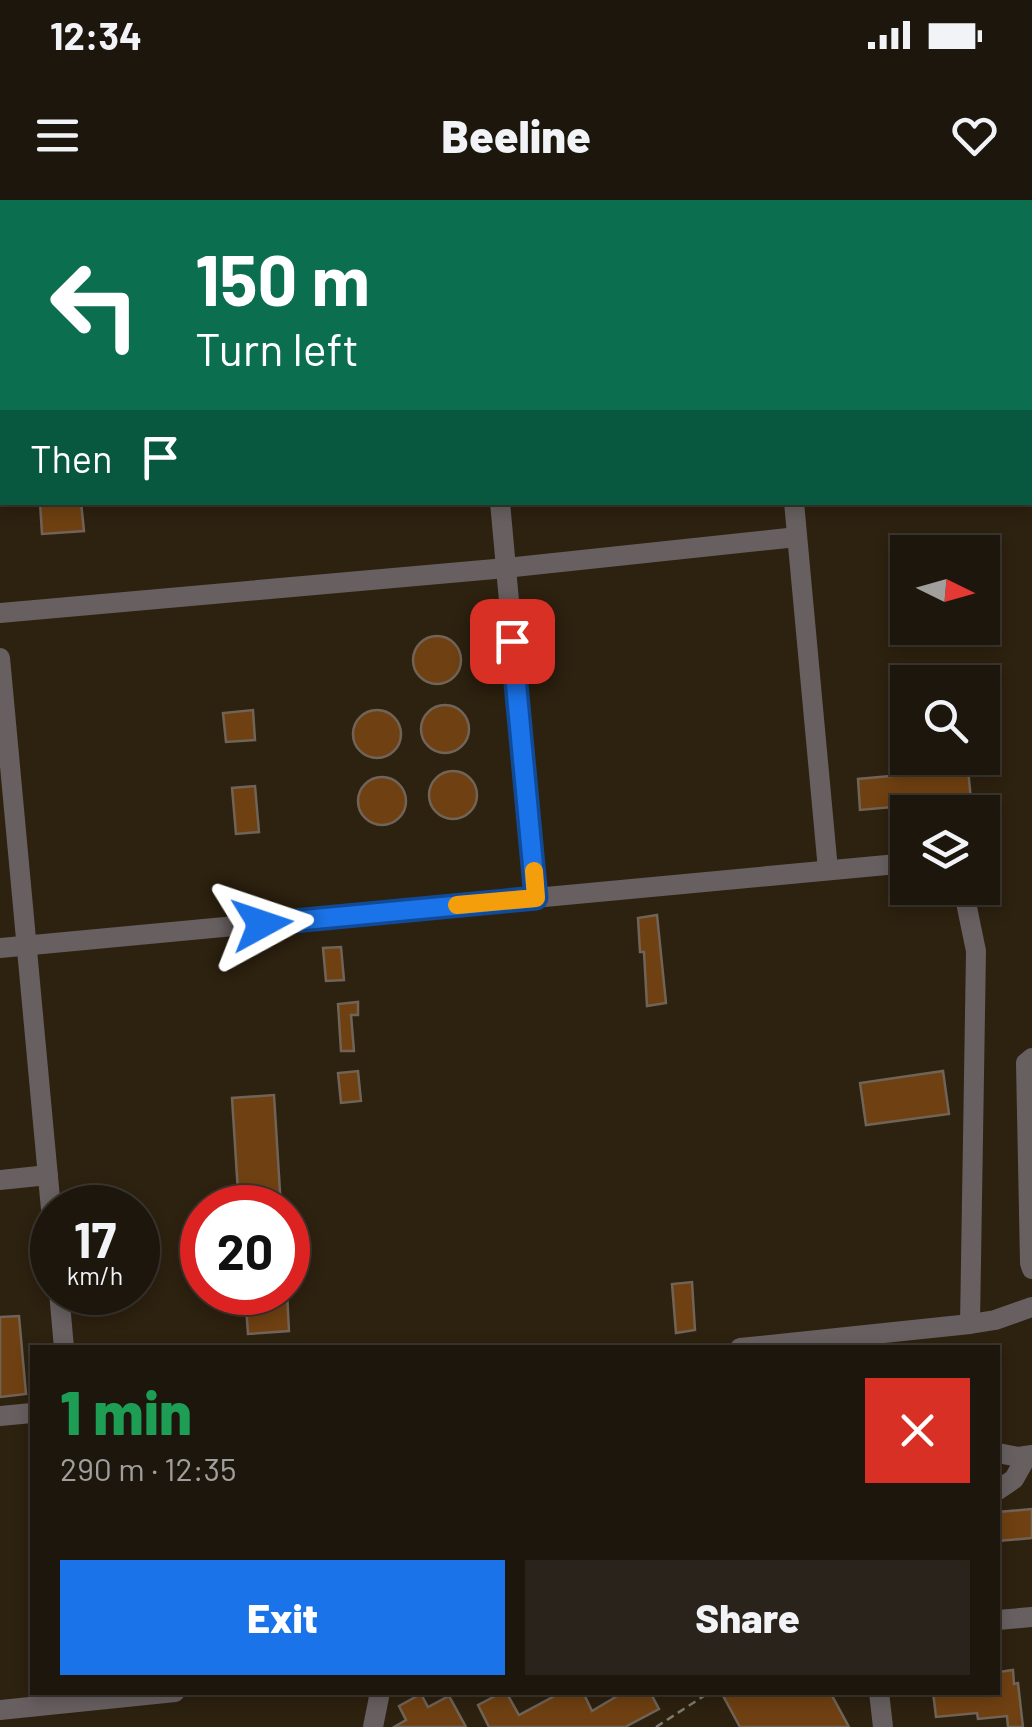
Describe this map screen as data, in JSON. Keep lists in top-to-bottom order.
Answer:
{
  "north": "right",
  "page": {
    "status": "12:34",
    "header": "Beeline",
    "turn": ["150 m", "Turn left"],
    "then": "Then",
    "speed": "17 km/h",
    "limit": "20",
    "heading": ["1 min", "290 m · 12:35"],
    "buttons": ["Exit", "Share"]
  }
}
